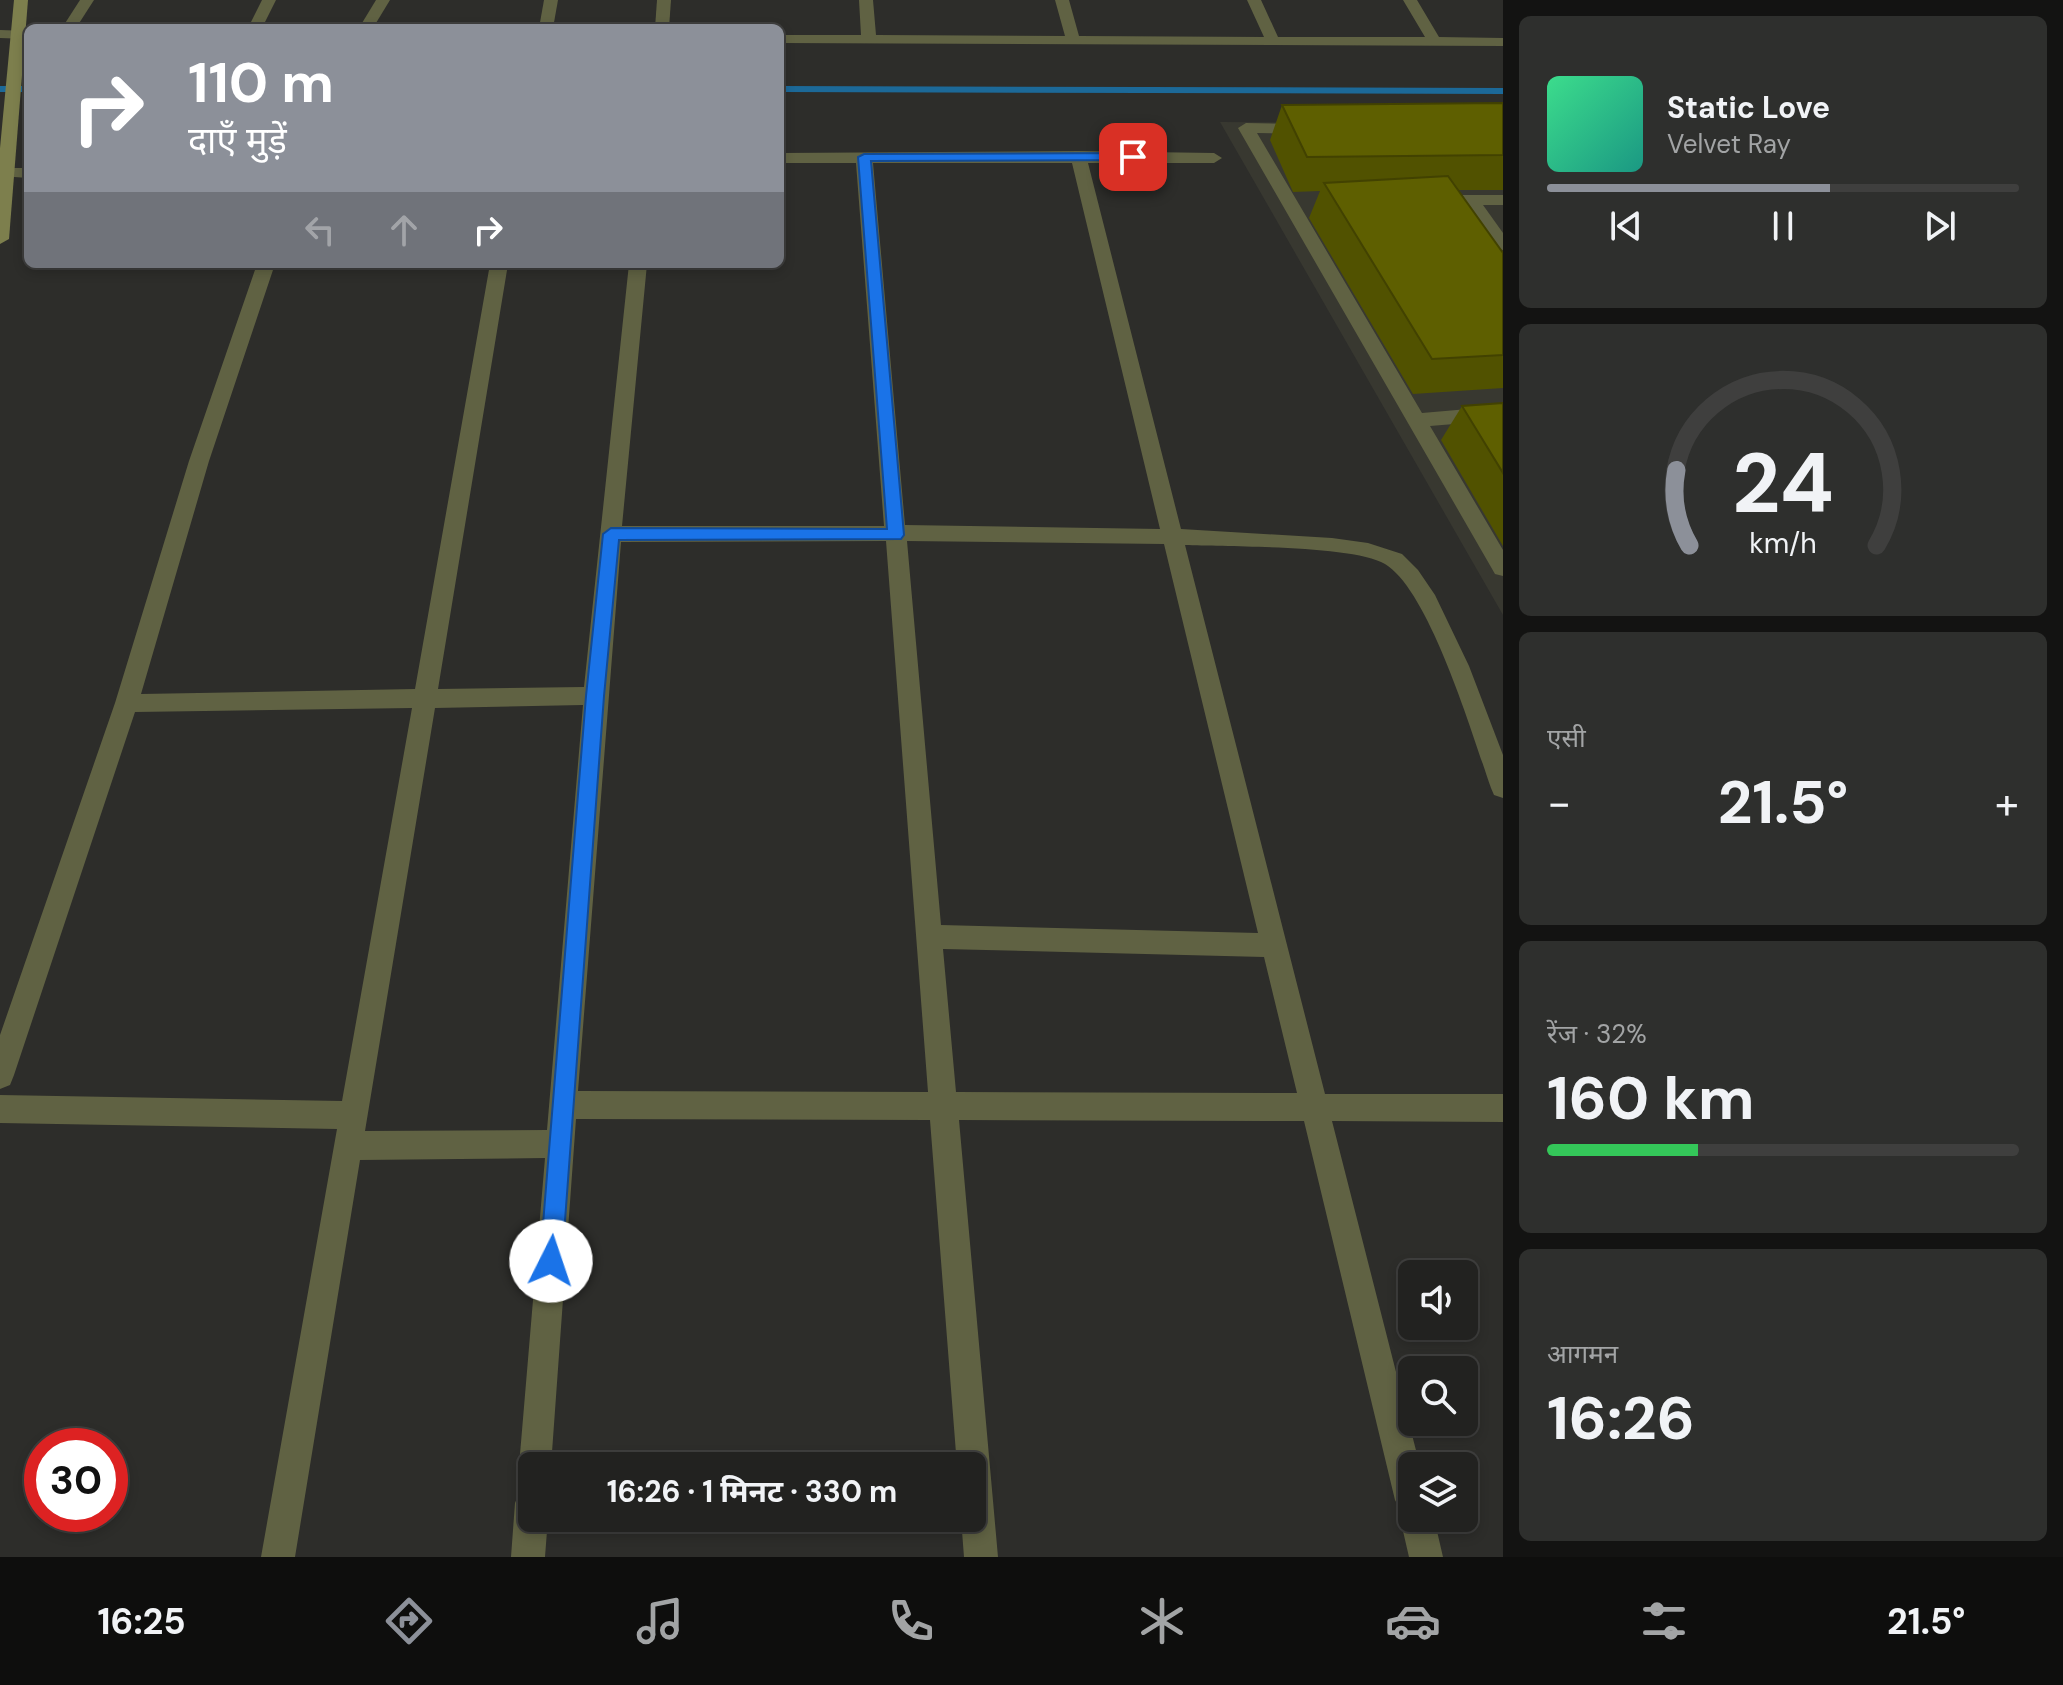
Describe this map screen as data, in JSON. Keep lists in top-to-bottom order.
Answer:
{
  "page": {
    "turn": ["110 m", "दाएँ मुड़ें"],
    "song": ["Static Love", "Velvet Ray"],
    "tile": [
      "एसी",
      ["रेंज · 32%", "160 km"],
      ["आगमन", "16:26"]
    ],
    "heat": ["−", "21.5°", "+"],
    "limit": "30",
    "trip": "16:26 · 1 मिनट · 330 m",
    "tabs": ["16:25", "21.5°"],
    "gauge": ["24", "km/h"]
  }
}
